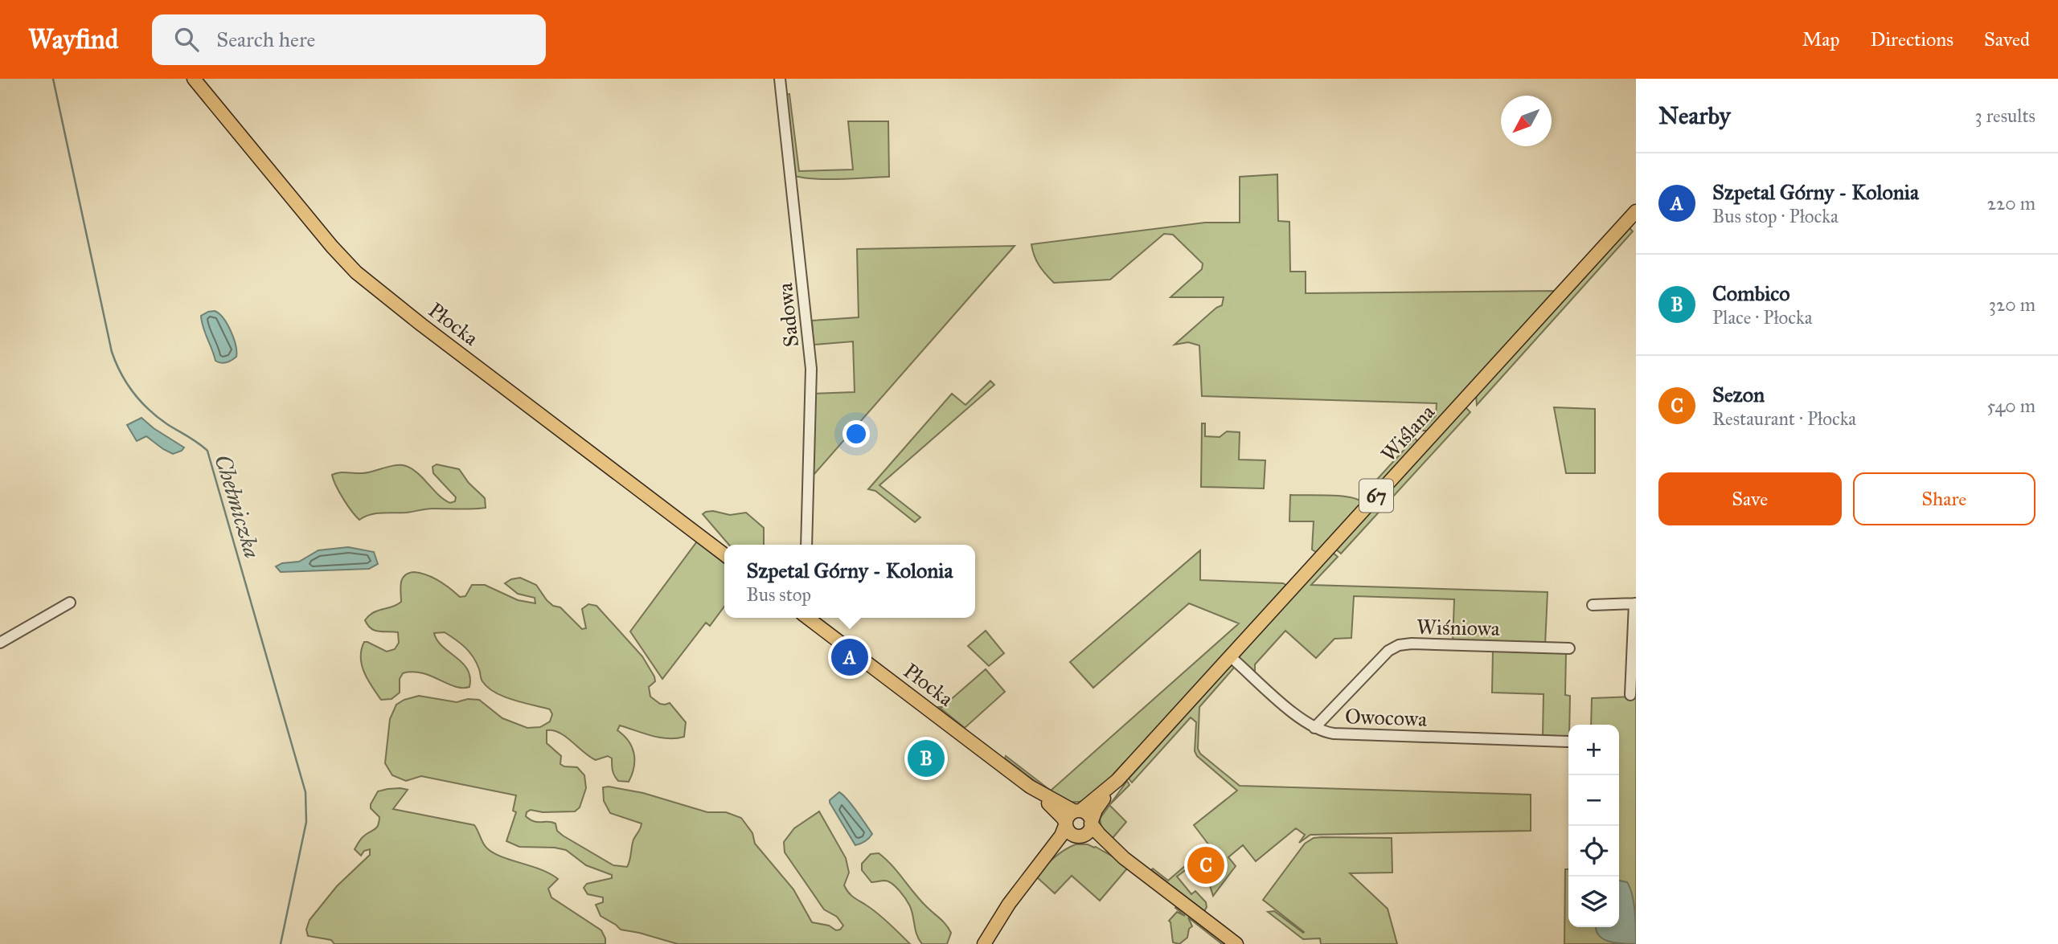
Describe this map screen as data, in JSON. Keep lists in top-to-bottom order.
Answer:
{
  "streets": {
    "main road": ["Płocka", "Wiślana", "67"],
    "street": ["Sadowa", "Wiśniowa", "Owocowa"]
  },
  "crossings": [
    ["Płocka", "Wiślana"],
    ["Płocka", "67"],
    ["Wiślana", "67"],
    ["Wiślana", "Owocowa"],
    ["Wiśniowa", "Owocowa"]
  ],
  "water": ["Chełmiczka"],
  "north": "bottom left",
  "page": {
    "header": "Wayfind",
    "search": "Search here",
    "nav": ["Map", "Directions", "Saved"],
    "heading": ["Nearby", "3 results"],
    "list": [
      {
        "mark": "A",
        "name": "Szpetal Górny - Kolonia",
        "note": "Bus stop · Płocka",
        "value": "220 m"
      },
      {
        "mark": "B",
        "name": "Combico",
        "note": "Place · Płocka",
        "value": "320 m"
      },
      {
        "mark": "C",
        "name": "Sezon",
        "note": "Restaurant · Płocka",
        "value": "540 m"
      }
    ],
    "buttons": ["Save", "Share"],
    "popup": ["Szpetal Górny - Kolonia", "Bus stop"],
    "pins": ["A", "B", "C"],
    "map_buttons": ["+", "−"]
  }
}
